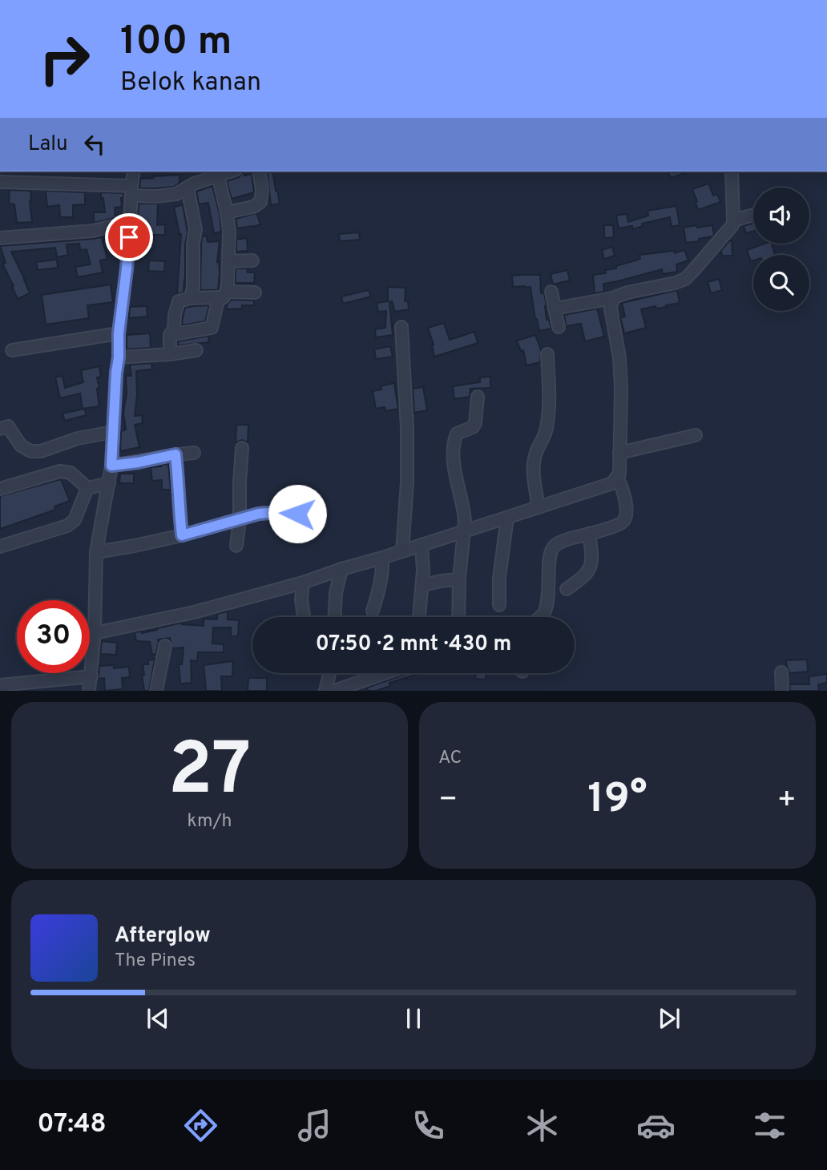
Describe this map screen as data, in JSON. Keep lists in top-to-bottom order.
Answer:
{
  "page": {
    "turn": ["100 m", "Belok kanan"],
    "then": "Lalu",
    "limit": "30",
    "trip": "07:50 · 2 mnt · 430 m",
    "tile": [
      ["27", "km/h"],
      "AC"
    ],
    "heat": ["−", "19°", "+"],
    "song": ["Afterglow", "The Pines"],
    "tabs": "07:48"
  }
}
